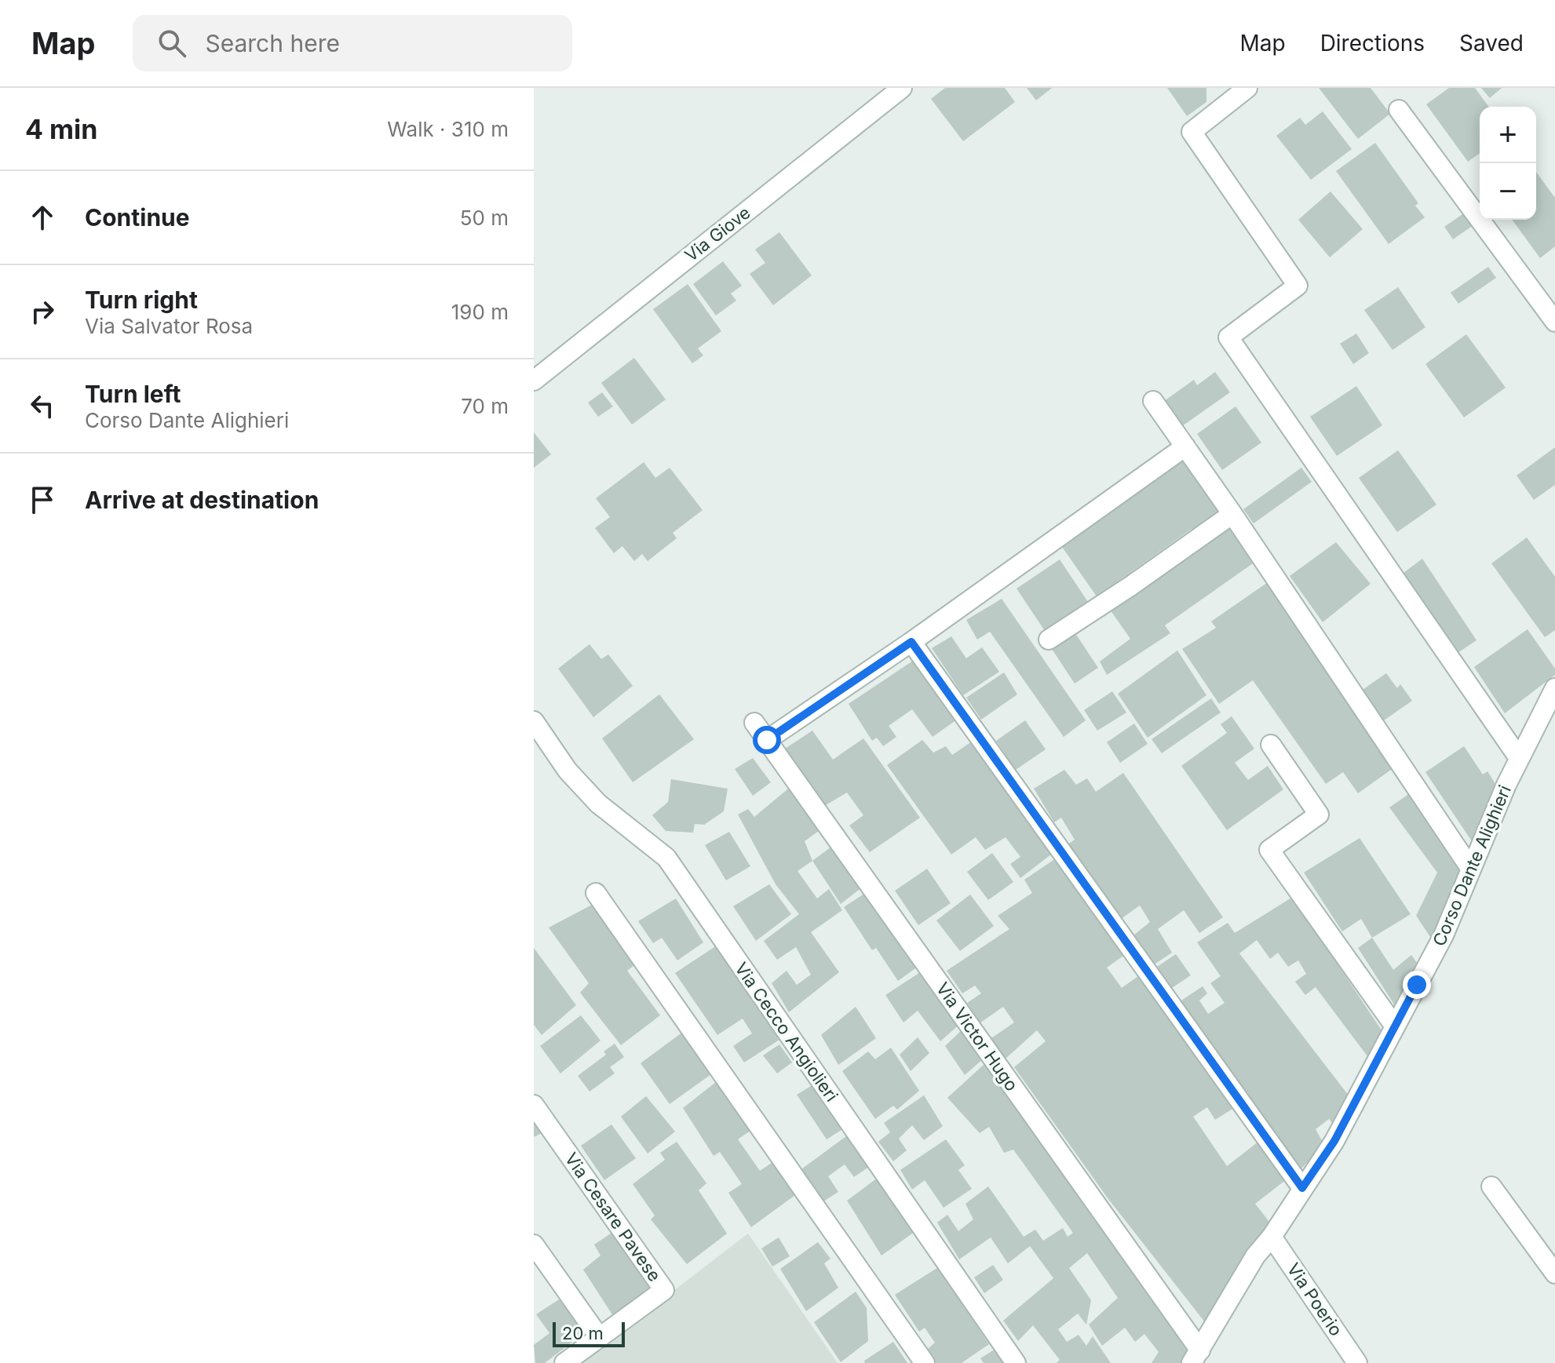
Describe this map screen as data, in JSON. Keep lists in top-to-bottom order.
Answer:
{
  "streets": {
    "street": [
      "Via Giove",
      "Corso Dante Alighieri",
      "Via Cecco Angiolieri",
      "Via Victor Hugo",
      "Via Cesare Pavese",
      "Via Poerio"
    ]
  },
  "crossings": [
    ["Corso Dante Alighieri", "Via Victor Hugo"],
    ["Corso Dante Alighieri", "Via Poerio"]
  ],
  "scale_bar": "20 m",
  "page": {
    "header": "Map",
    "search": "Search here",
    "nav": ["Map", "Directions", "Saved"],
    "heading": ["4 min", "Walk · 310 m"],
    "map_buttons": ["+", "−"],
    "list": [
      ["Continue", "50 m"],
      ["Turn right", "Via Salvator Rosa", "190 m"],
      ["Turn left", "Corso Dante Alighieri", "70 m"],
      "Arrive at destination"
    ],
    "scale": "20 m"
  }
}
